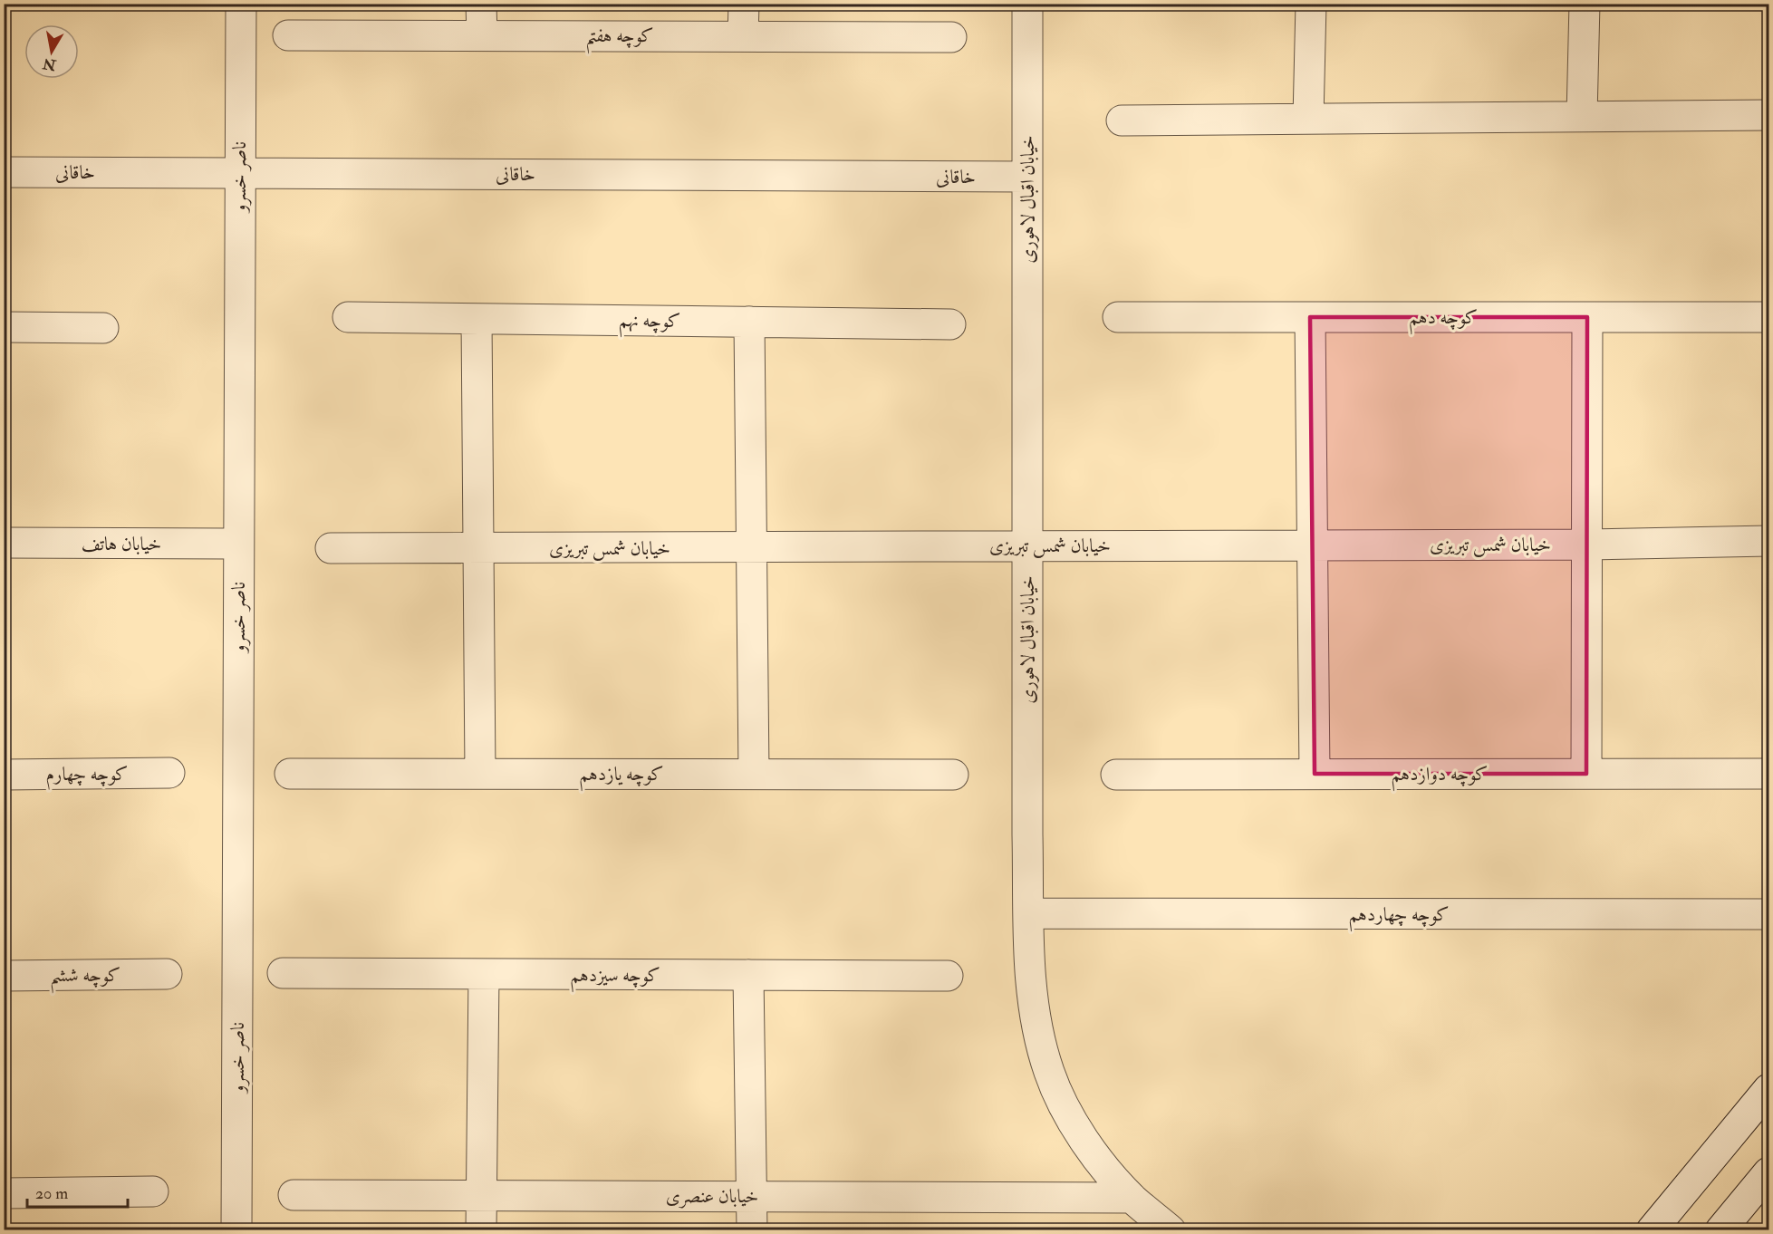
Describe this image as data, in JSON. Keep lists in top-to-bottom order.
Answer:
{
  "streets": {
    "street": [
      "کوچه هفتم",
      "خاقانی",
      "ناصر خسرو",
      "خیابان اقبال لاهوری",
      "کوچه دهم",
      "کوچه نهم",
      "خیابان هاتف",
      "خیابان شمس تبریزی",
      "کوچه چهارم",
      "کوچه یازدهم",
      "کوچه دوازدهم",
      "کوچه چهاردهم",
      "کوچه ششم",
      "کوچه سیزدهم",
      "خیابان عنصری"
    ]
  },
  "crossings": [
    ["خاقانی", "ناصر خسرو"],
    ["خاقانی", "خیابان اقبال لاهوری"],
    ["ناصر خسرو", "خیابان هاتف"],
    ["خیابان اقبال لاهوری", "خیابان شمس تبریزی"],
    ["خیابان اقبال لاهوری", "کوچه چهاردهم"],
    ["خیابان اقبال لاهوری", "خیابان عنصری"]
  ],
  "scale_bar": "20 m",
  "north": "bottom"
}
